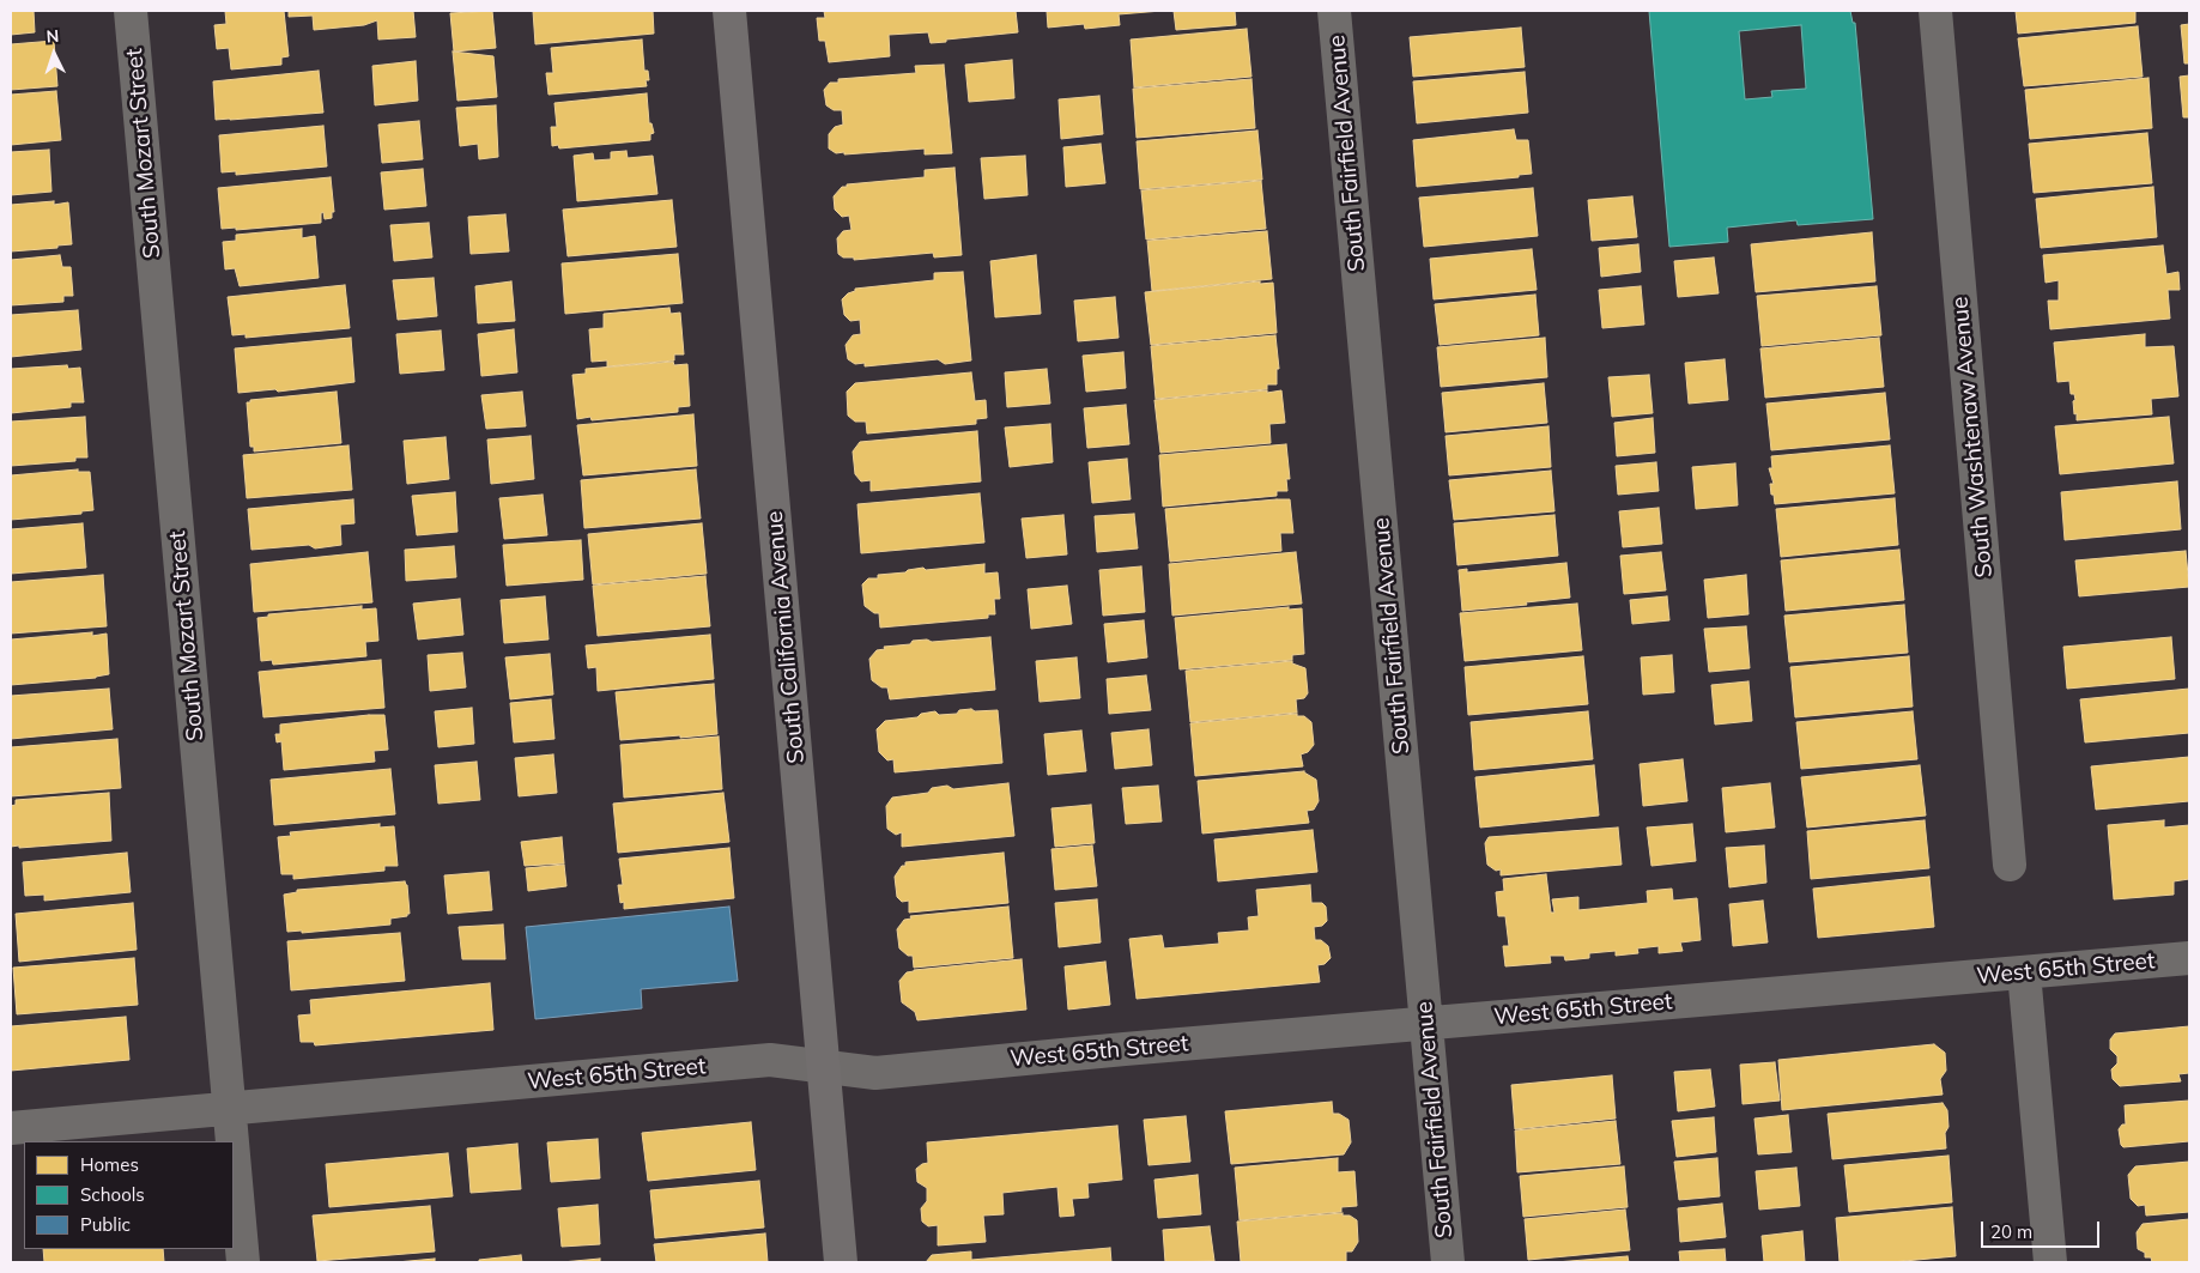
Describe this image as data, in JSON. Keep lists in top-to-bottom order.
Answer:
{
  "streets": {
    "street": [
      "South Mozart Street",
      "South Fairfield Avenue",
      "South Washtenaw Avenue",
      "South California Avenue",
      "West 65th Street"
    ]
  },
  "crossings": [
    ["South Mozart Street", "West 65th Street"],
    ["South Fairfield Avenue", "West 65th Street"],
    ["South California Avenue", "West 65th Street"]
  ],
  "legend": ["Homes", "Schools", "Public"],
  "scale_bar": "20 m",
  "north": "top"
}
